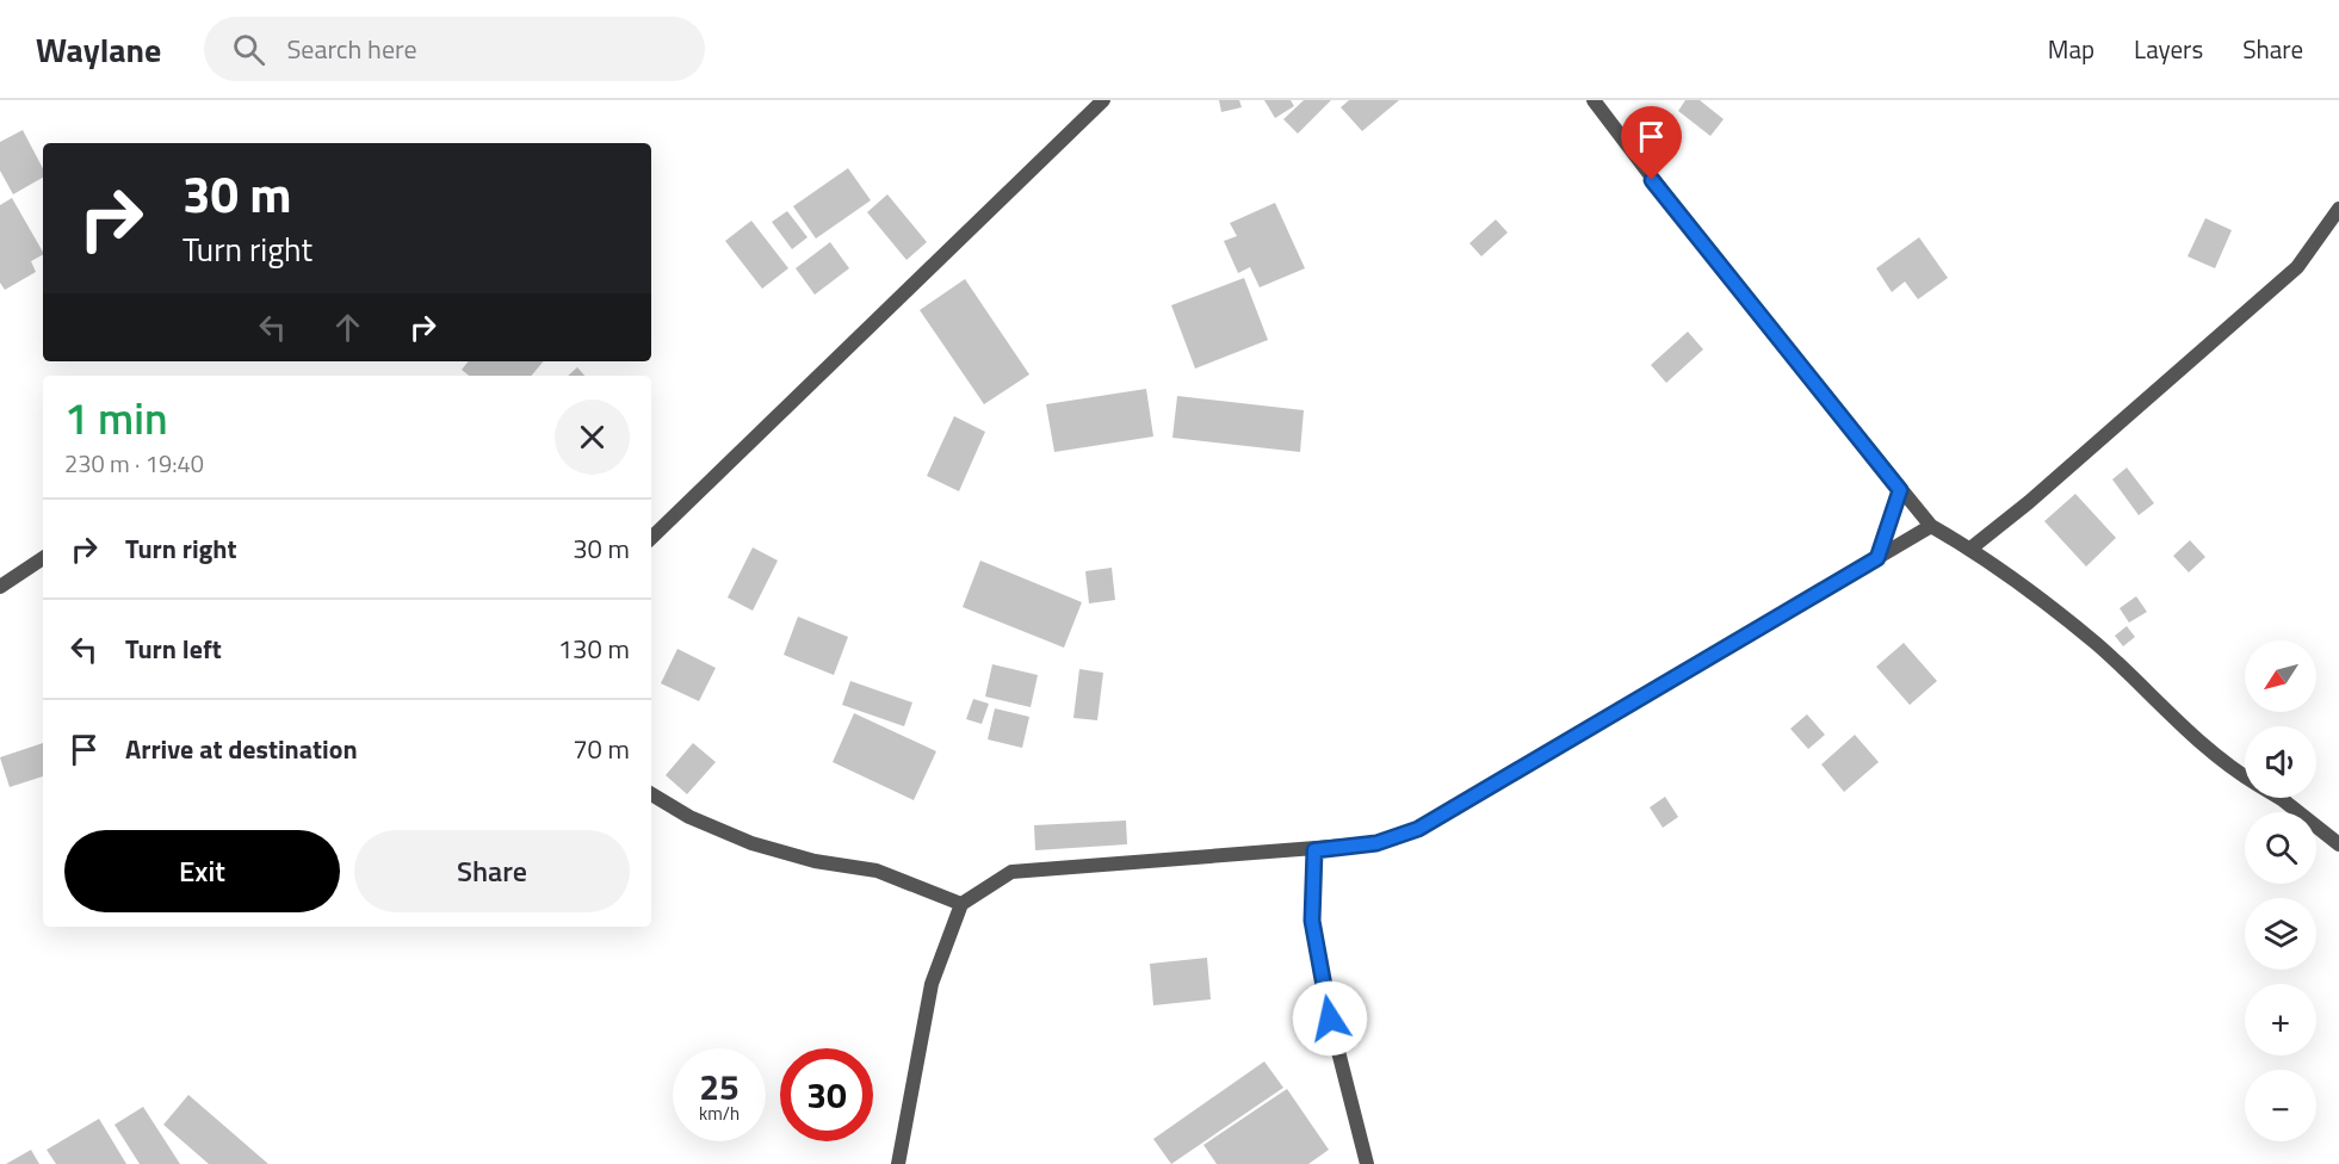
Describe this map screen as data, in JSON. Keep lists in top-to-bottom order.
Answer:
{
  "north": "bottom left",
  "page": {
    "header": "Waylane",
    "search": "Search here",
    "nav": ["Map", "Layers", "Share"],
    "turn": ["30 m", "Turn right"],
    "heading": ["1 min", "230 m · 19:40"],
    "list": [
      {
        "name": "Turn right",
        "value": "30 m"
      },
      {
        "name": "Turn left",
        "value": "130 m"
      },
      {
        "name": "Arrive at destination",
        "value": "70 m"
      }
    ],
    "map_buttons": ["+", "−"],
    "buttons": ["Exit", "Share"],
    "speed": "25 km/h",
    "limit": "30"
  }
}
